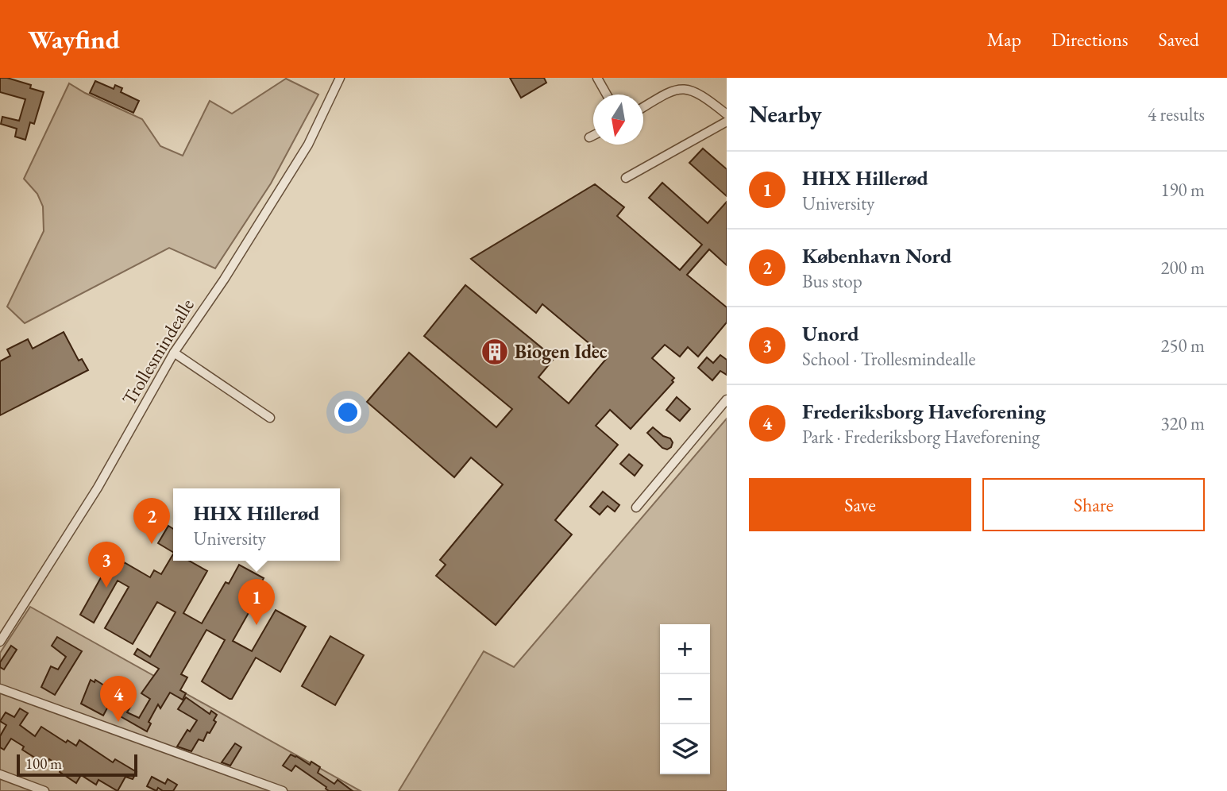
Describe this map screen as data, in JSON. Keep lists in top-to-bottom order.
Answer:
{
  "streets": {
    "street": ["Trollesmindealle"]
  },
  "places": {
    "building": ["Biogen Idec"]
  },
  "scale_bar": "100 m",
  "north": "bottom",
  "page": {
    "header": "Wayfind",
    "nav": ["Map", "Directions", "Saved"],
    "heading": ["Nearby", "4 results"],
    "list": [
      {
        "mark": "1",
        "name": "HHX Hillerød",
        "note": "University",
        "value": "190 m"
      },
      {
        "mark": "2",
        "name": "København Nord",
        "note": "Bus stop",
        "value": "200 m"
      },
      {
        "mark": "3",
        "name": "Unord",
        "note": "School · Trollesmindealle",
        "value": "250 m"
      },
      {
        "mark": "4",
        "name": "Frederiksborg Haveforening",
        "note": "Park · Frederiksborg Haveforening",
        "value": "320 m"
      }
    ],
    "buttons": ["Save", "Share"],
    "popup": ["HHX Hillerød", "University"],
    "pins": [
      "2",
      "3",
      "1",
      "4"
    ],
    "map_buttons": ["+", "−"],
    "scale": "100 m"
  }
}
